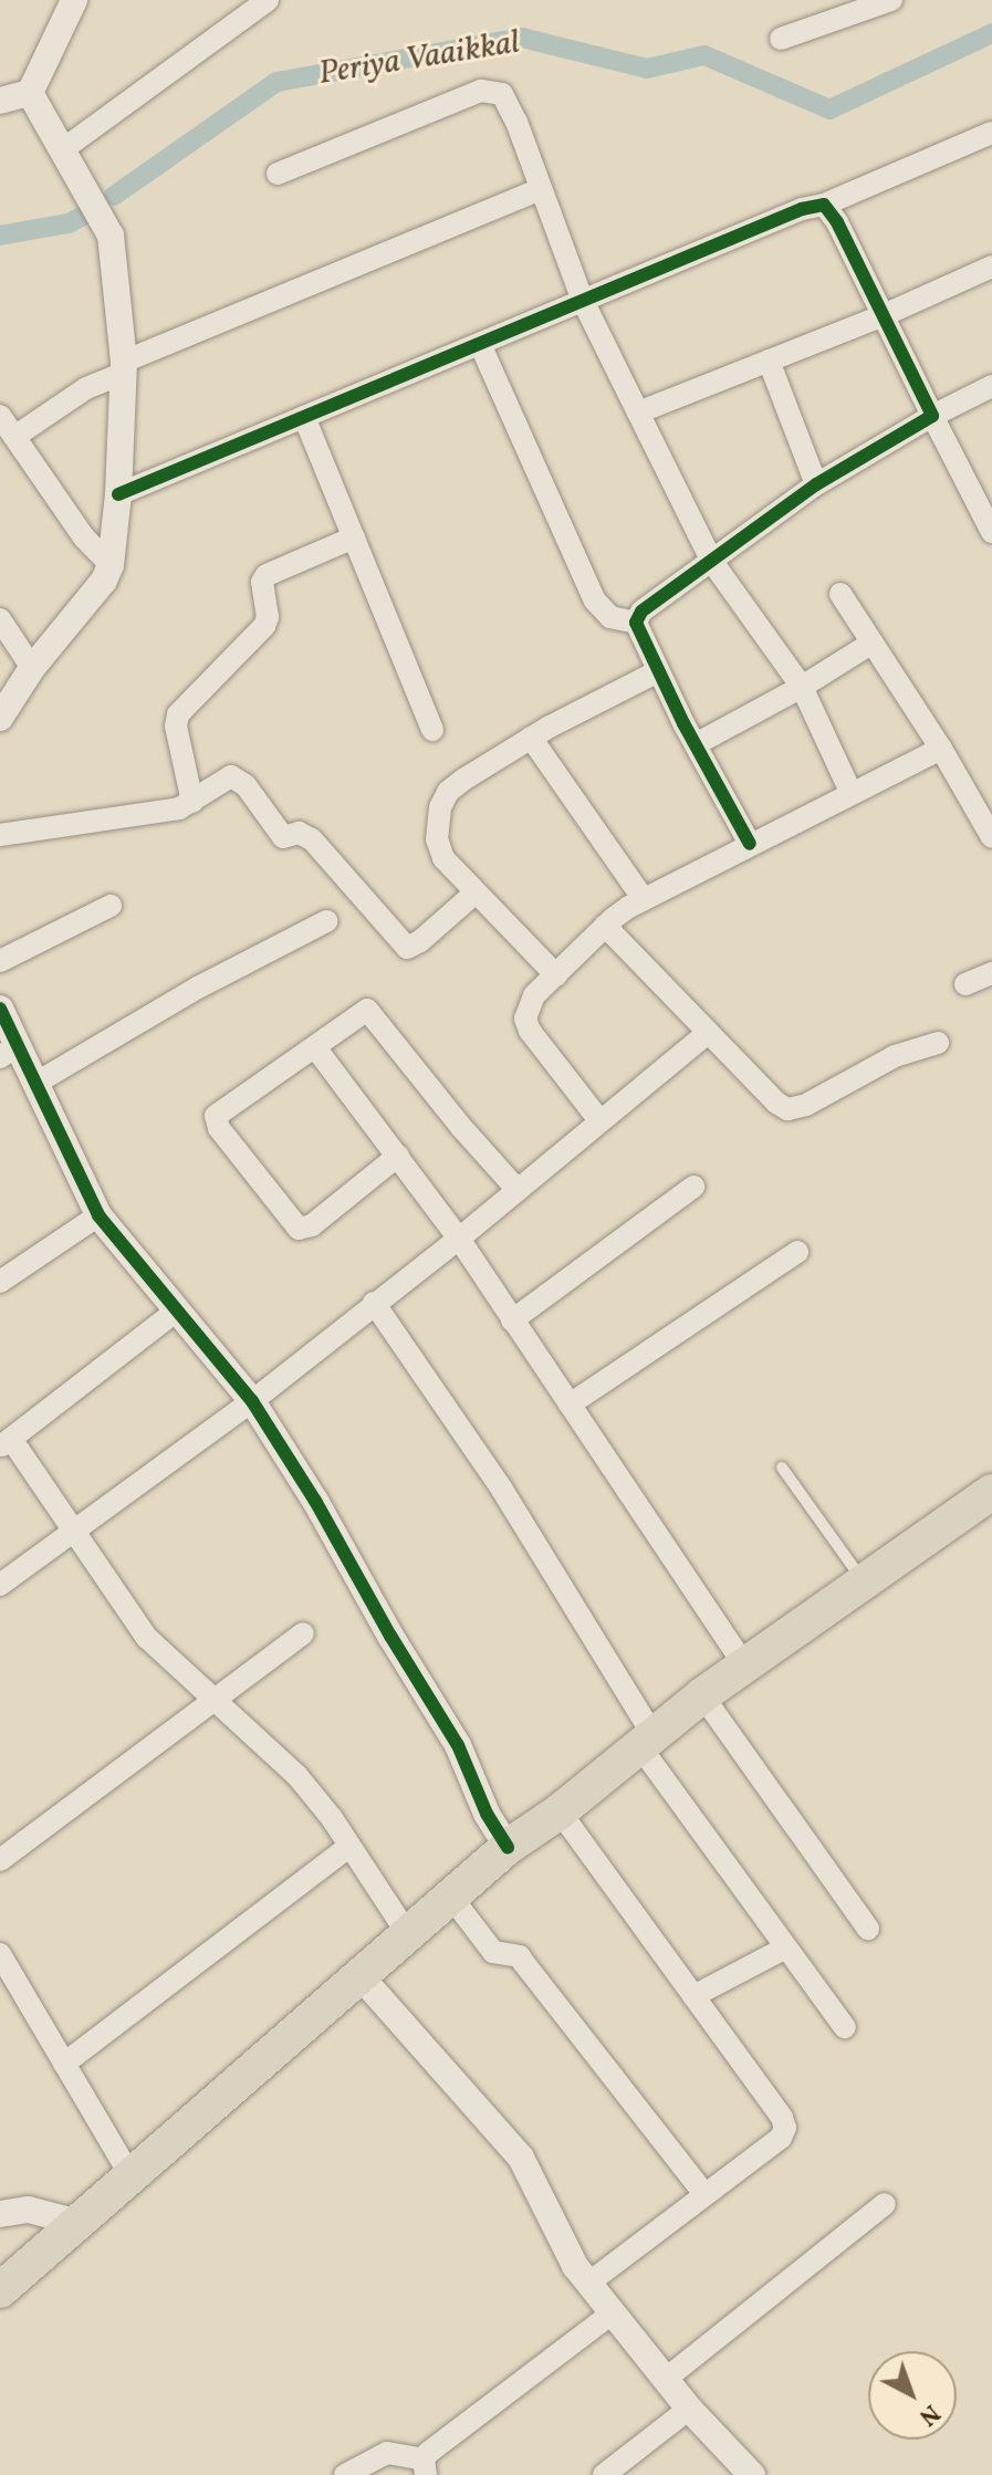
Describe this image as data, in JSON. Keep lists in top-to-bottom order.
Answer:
{
  "water": ["Periya Vaaikkal"],
  "north": "bottom right"
}
